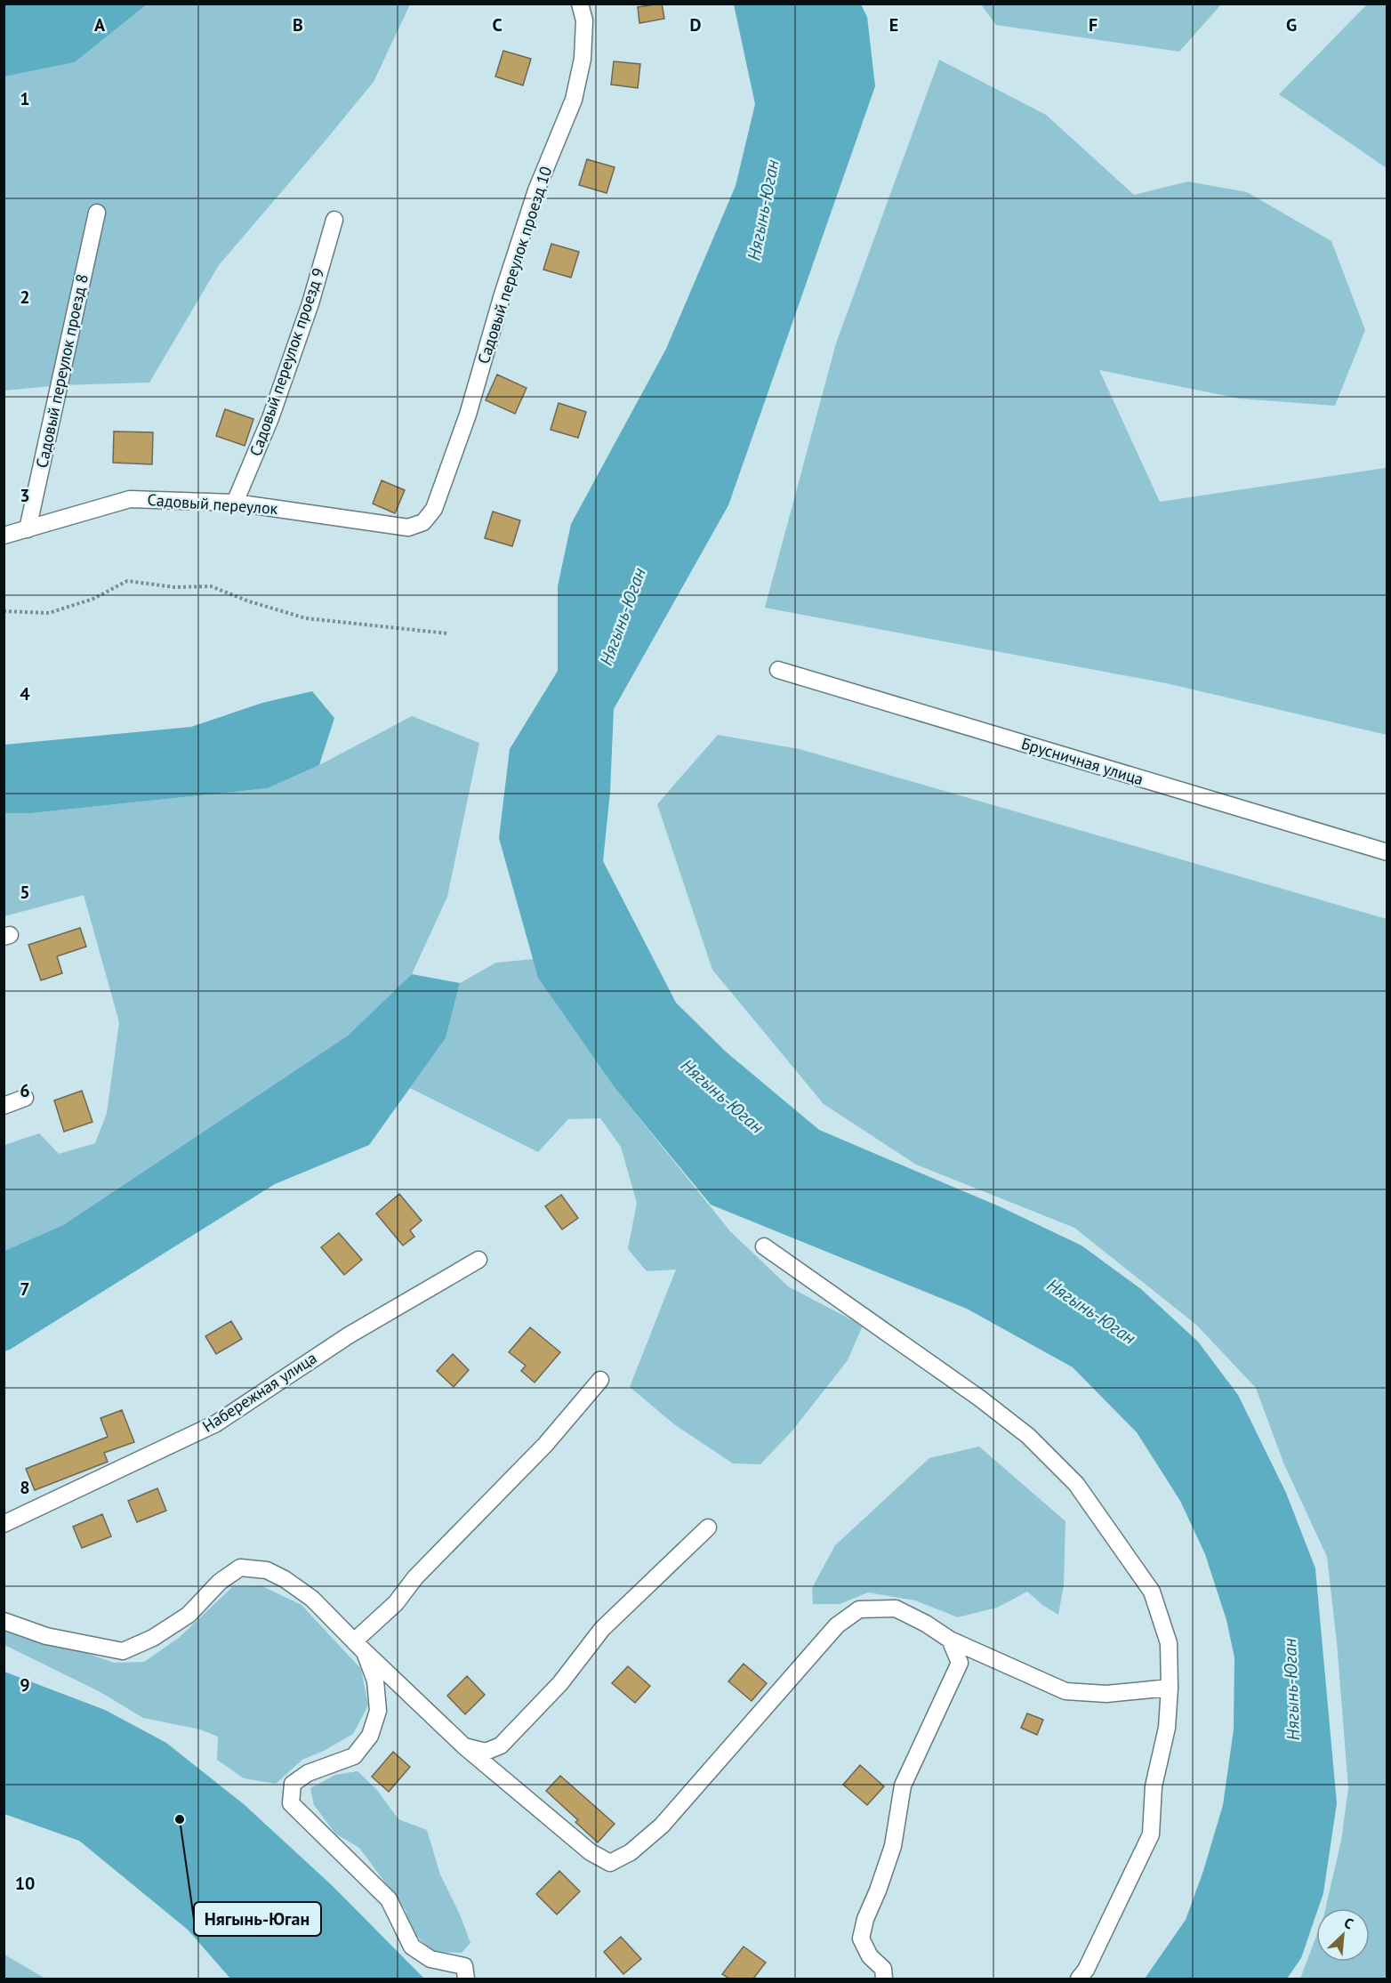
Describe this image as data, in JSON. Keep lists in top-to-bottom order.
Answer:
{
  "streets": {
    "street": [
      "Садовый переулок проезд 10",
      "Садовый переулок проезд 9",
      "Садовый переулок проезд 8",
      "Садовый переулок",
      "Брусничная улица",
      "Набережная улица"
    ]
  },
  "crossings": [
    ["Садовый переулок проезд 10", "Садовый переулок"],
    ["Садовый переулок проезд 9", "Садовый переулок"],
    ["Садовый переулок проезд 8", "Садовый переулок"]
  ],
  "water": ["Нягынь-Юган"],
  "places": ["Нягынь-Юган"],
  "north": "top right",
  "grid": {
    "columns": [
      "A",
      "B",
      "C",
      "D",
      "E",
      "F",
      "G"
    ],
    "rows": [
      "1",
      "2",
      "3",
      "4",
      "5",
      "6",
      "7",
      "8",
      "9",
      "10"
    ]
  }
}
